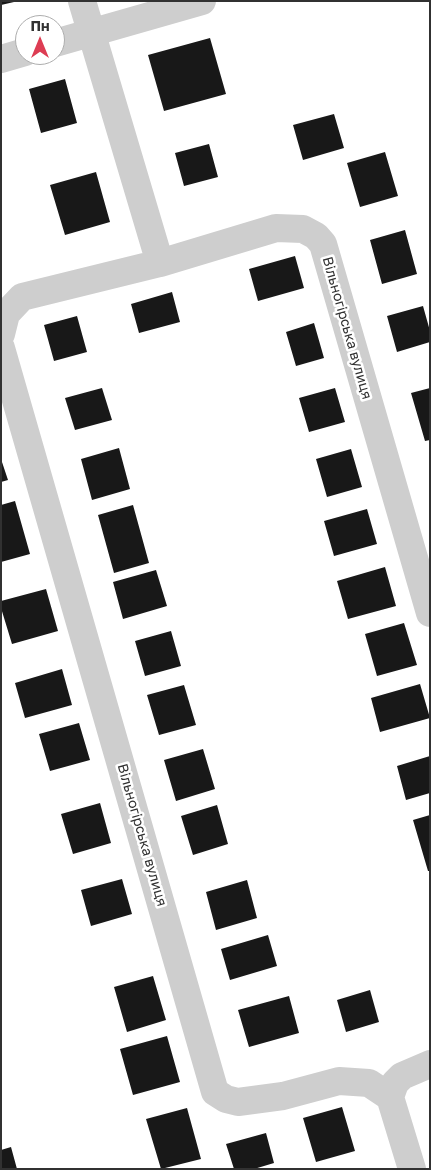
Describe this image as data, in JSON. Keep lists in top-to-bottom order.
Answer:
{
  "streets": {
    "street": ["Вільногірська вулиця"]
  },
  "north": "top"
}
